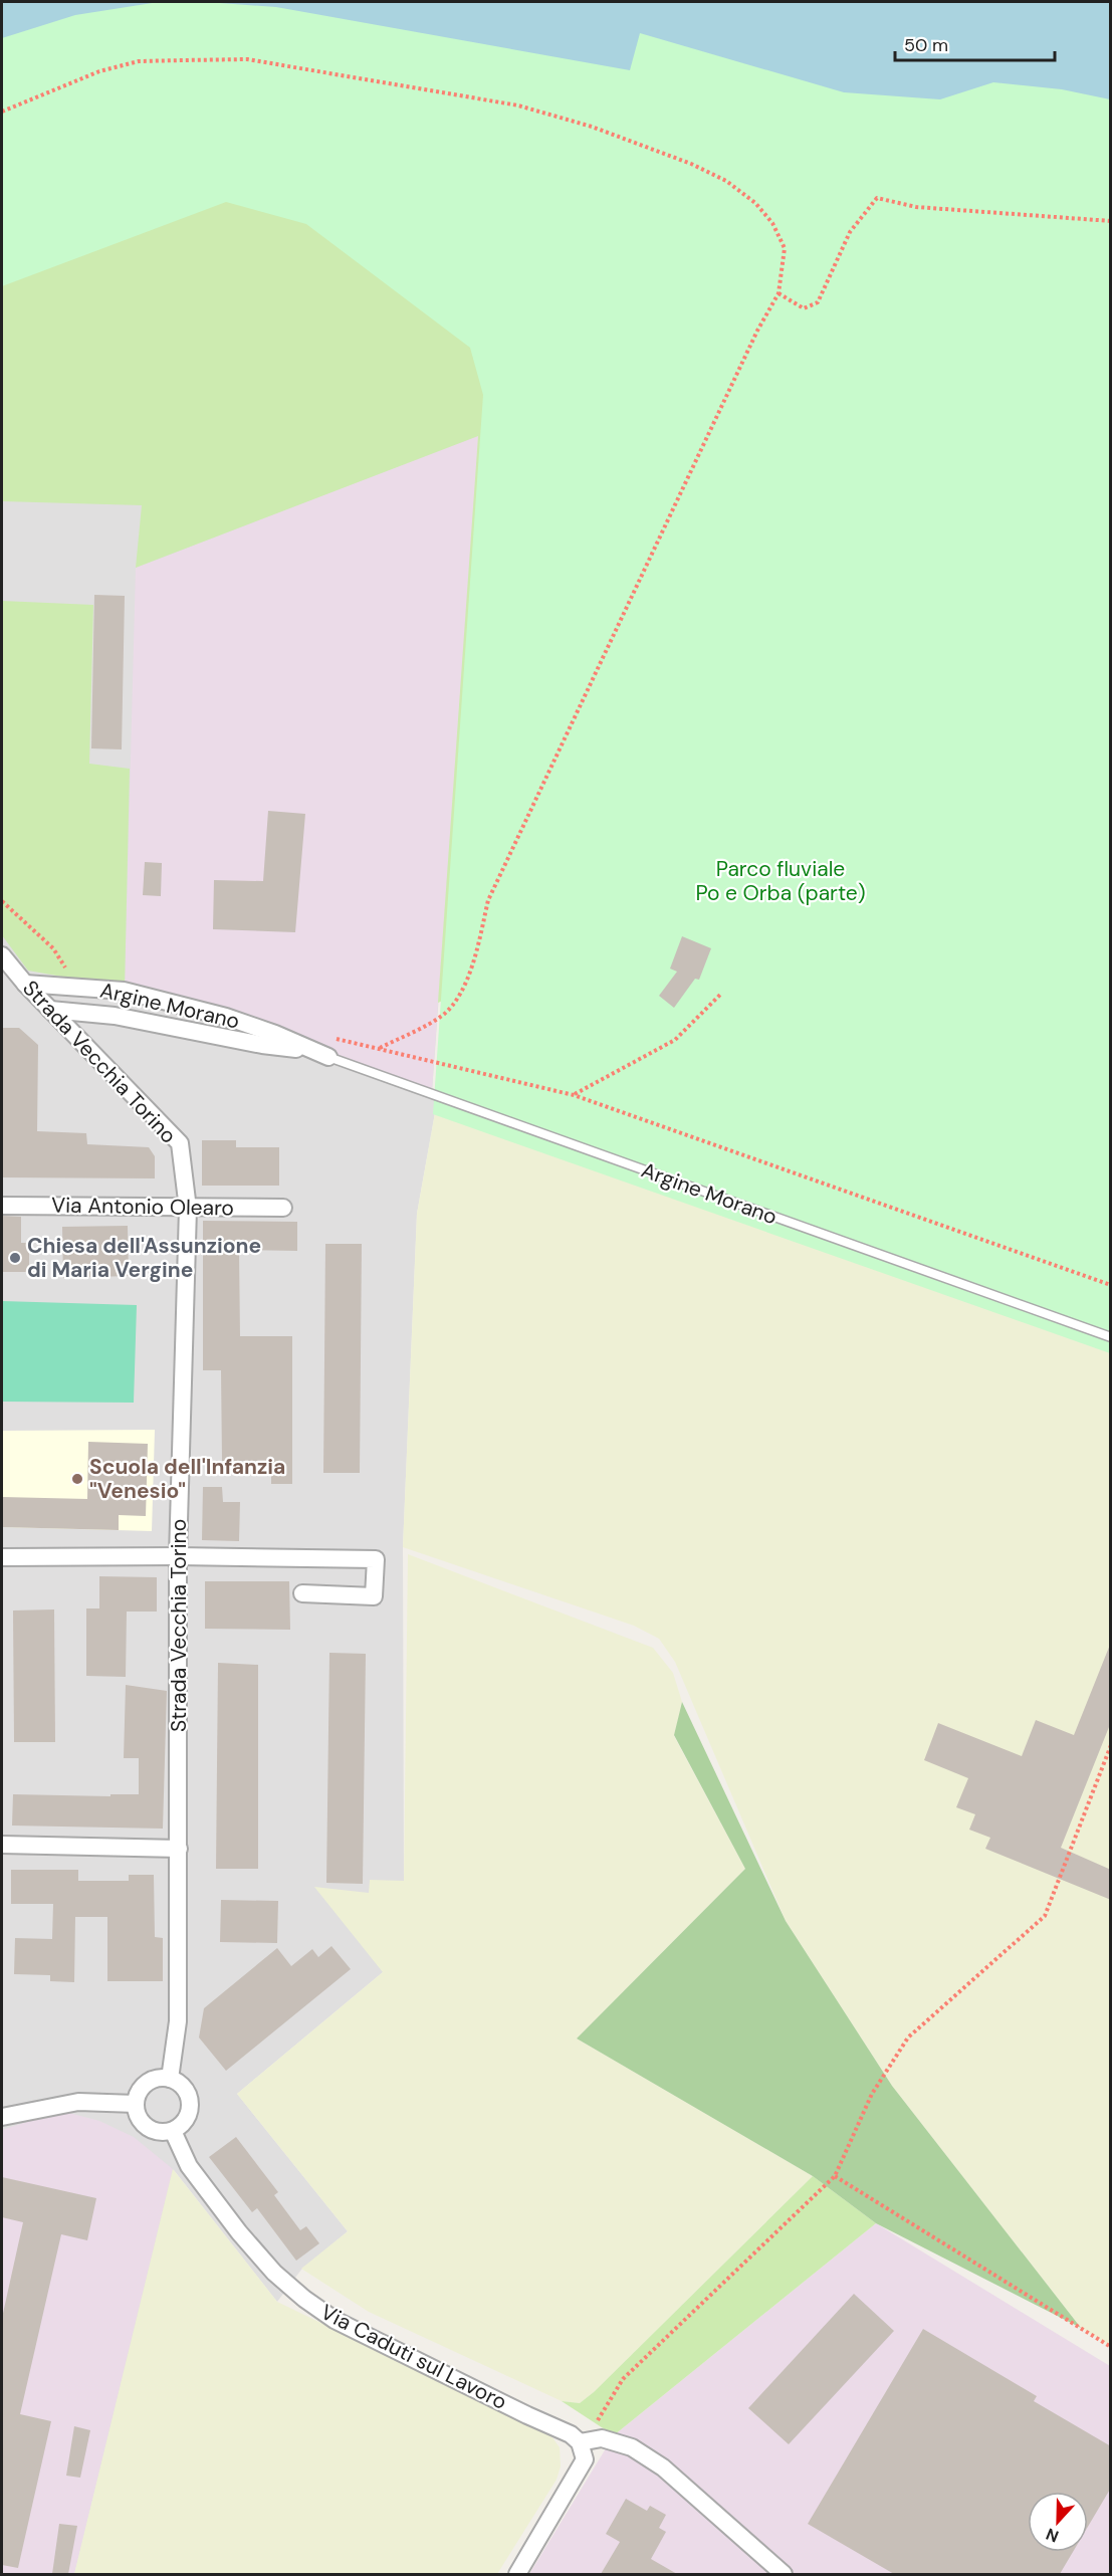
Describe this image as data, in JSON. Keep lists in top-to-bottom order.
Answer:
{
  "streets": {
    "street": [
      "Argine Morano",
      "Strada Vecchia Torino",
      "Via Antonio Olearo",
      "Via Caduti sul Lavoro"
    ]
  },
  "crossings": [
    ["Argine Morano", "Strada Vecchia Torino"],
    ["Strada Vecchia Torino", "Via Antonio Olearo"],
    ["Strada Vecchia Torino", "Via Caduti sul Lavoro"]
  ],
  "parks": ["Parco fluviale Po e Orba (parte)"],
  "places": ["Chiesa dell'Assunzione di Maria Vergine", "Scuola dell'Infanzia \"Venesio\""],
  "scale_bar": "50 m",
  "north": "bottom"
}
